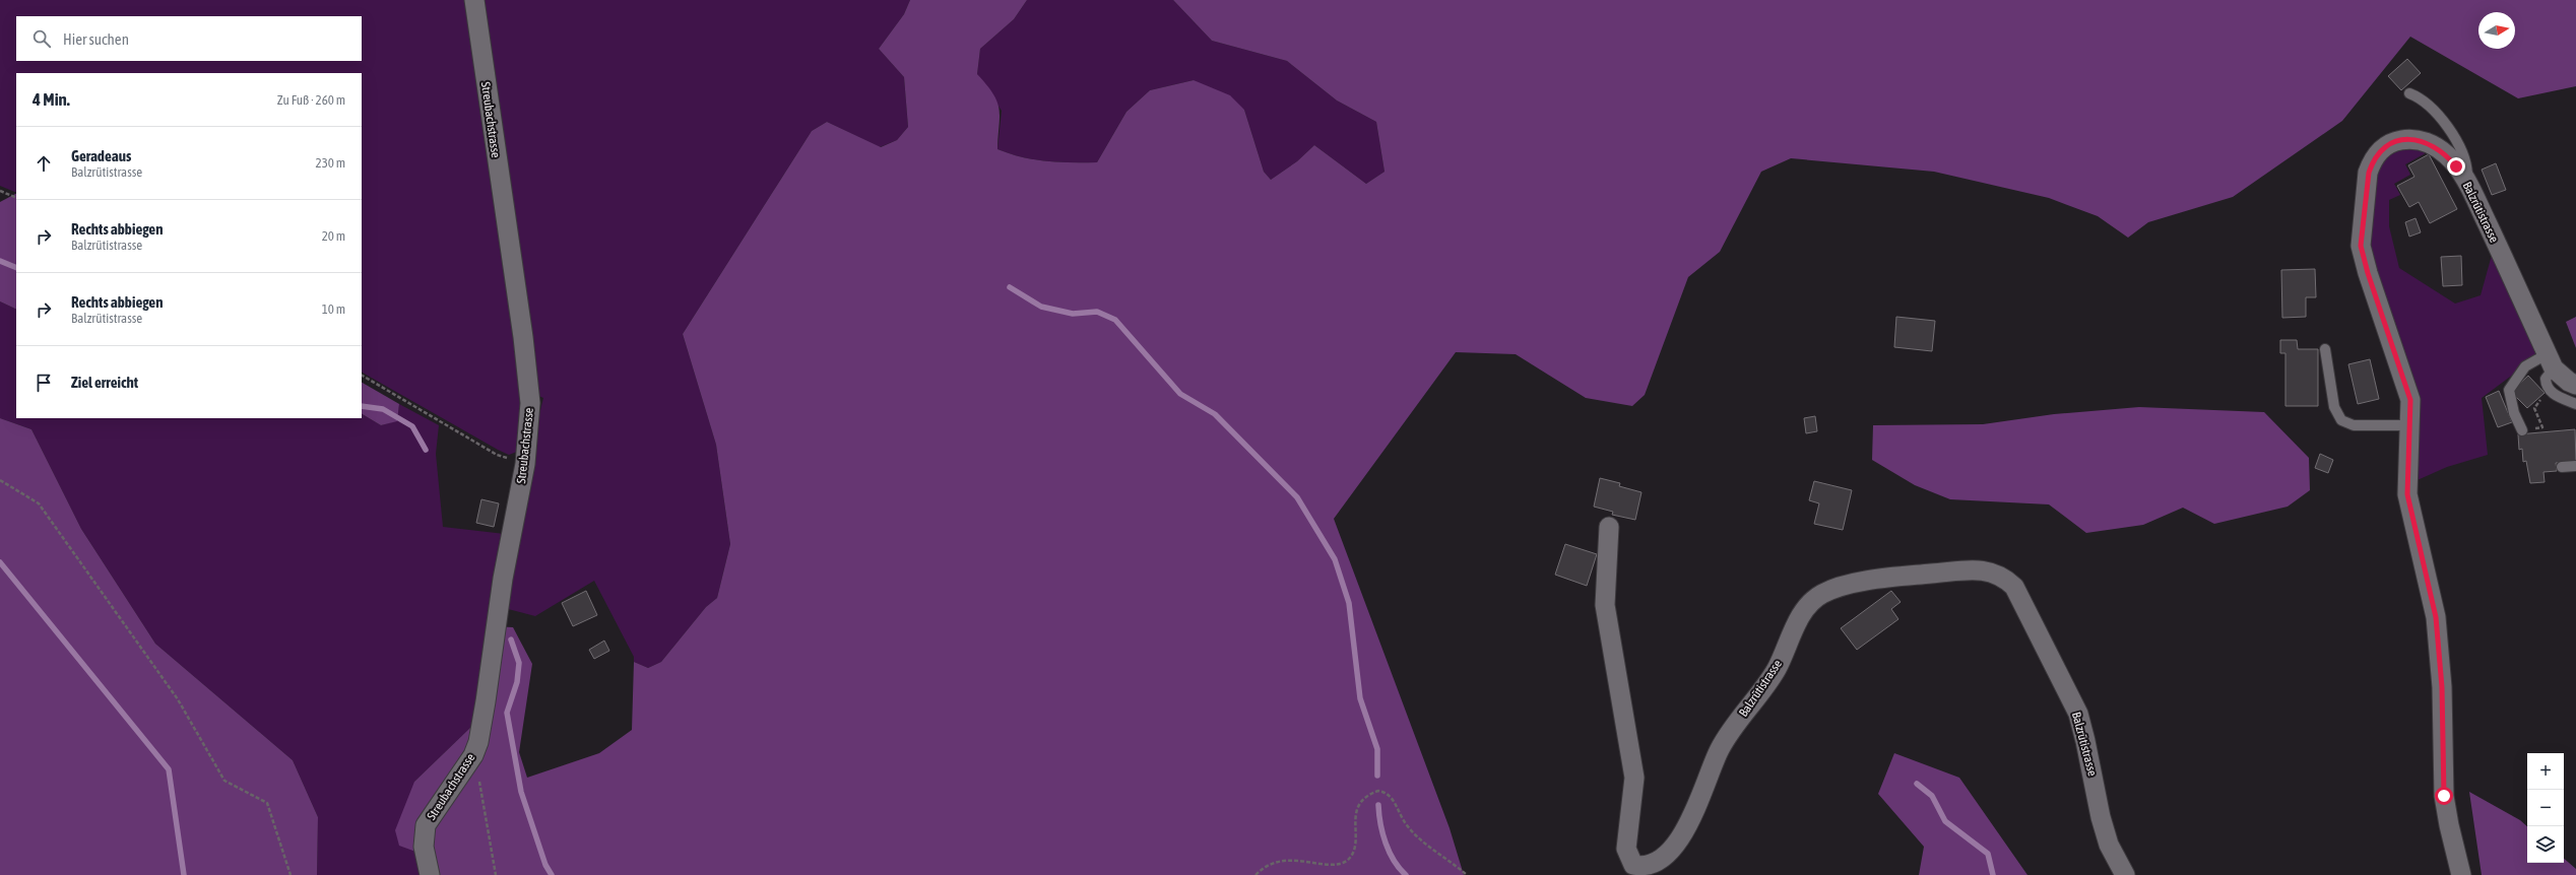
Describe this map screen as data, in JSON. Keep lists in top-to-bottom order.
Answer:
{
  "streets": {
    "street": ["Streubachstrasse", "Balzrütistrasse"]
  },
  "north": "right",
  "page": {
    "search": "Hier suchen",
    "heading": ["4 Min.", "Zu Fuß · 260 m"],
    "list": [
      ["Geradeaus", "Balzrütistrasse", "230 m"],
      ["Rechts abbiegen", "Balzrütistrasse", "20 m"],
      ["Rechts abbiegen", "Balzrütistrasse", "10 m"],
      "Ziel erreicht"
    ],
    "map_buttons": ["+", "−"]
  }
}
